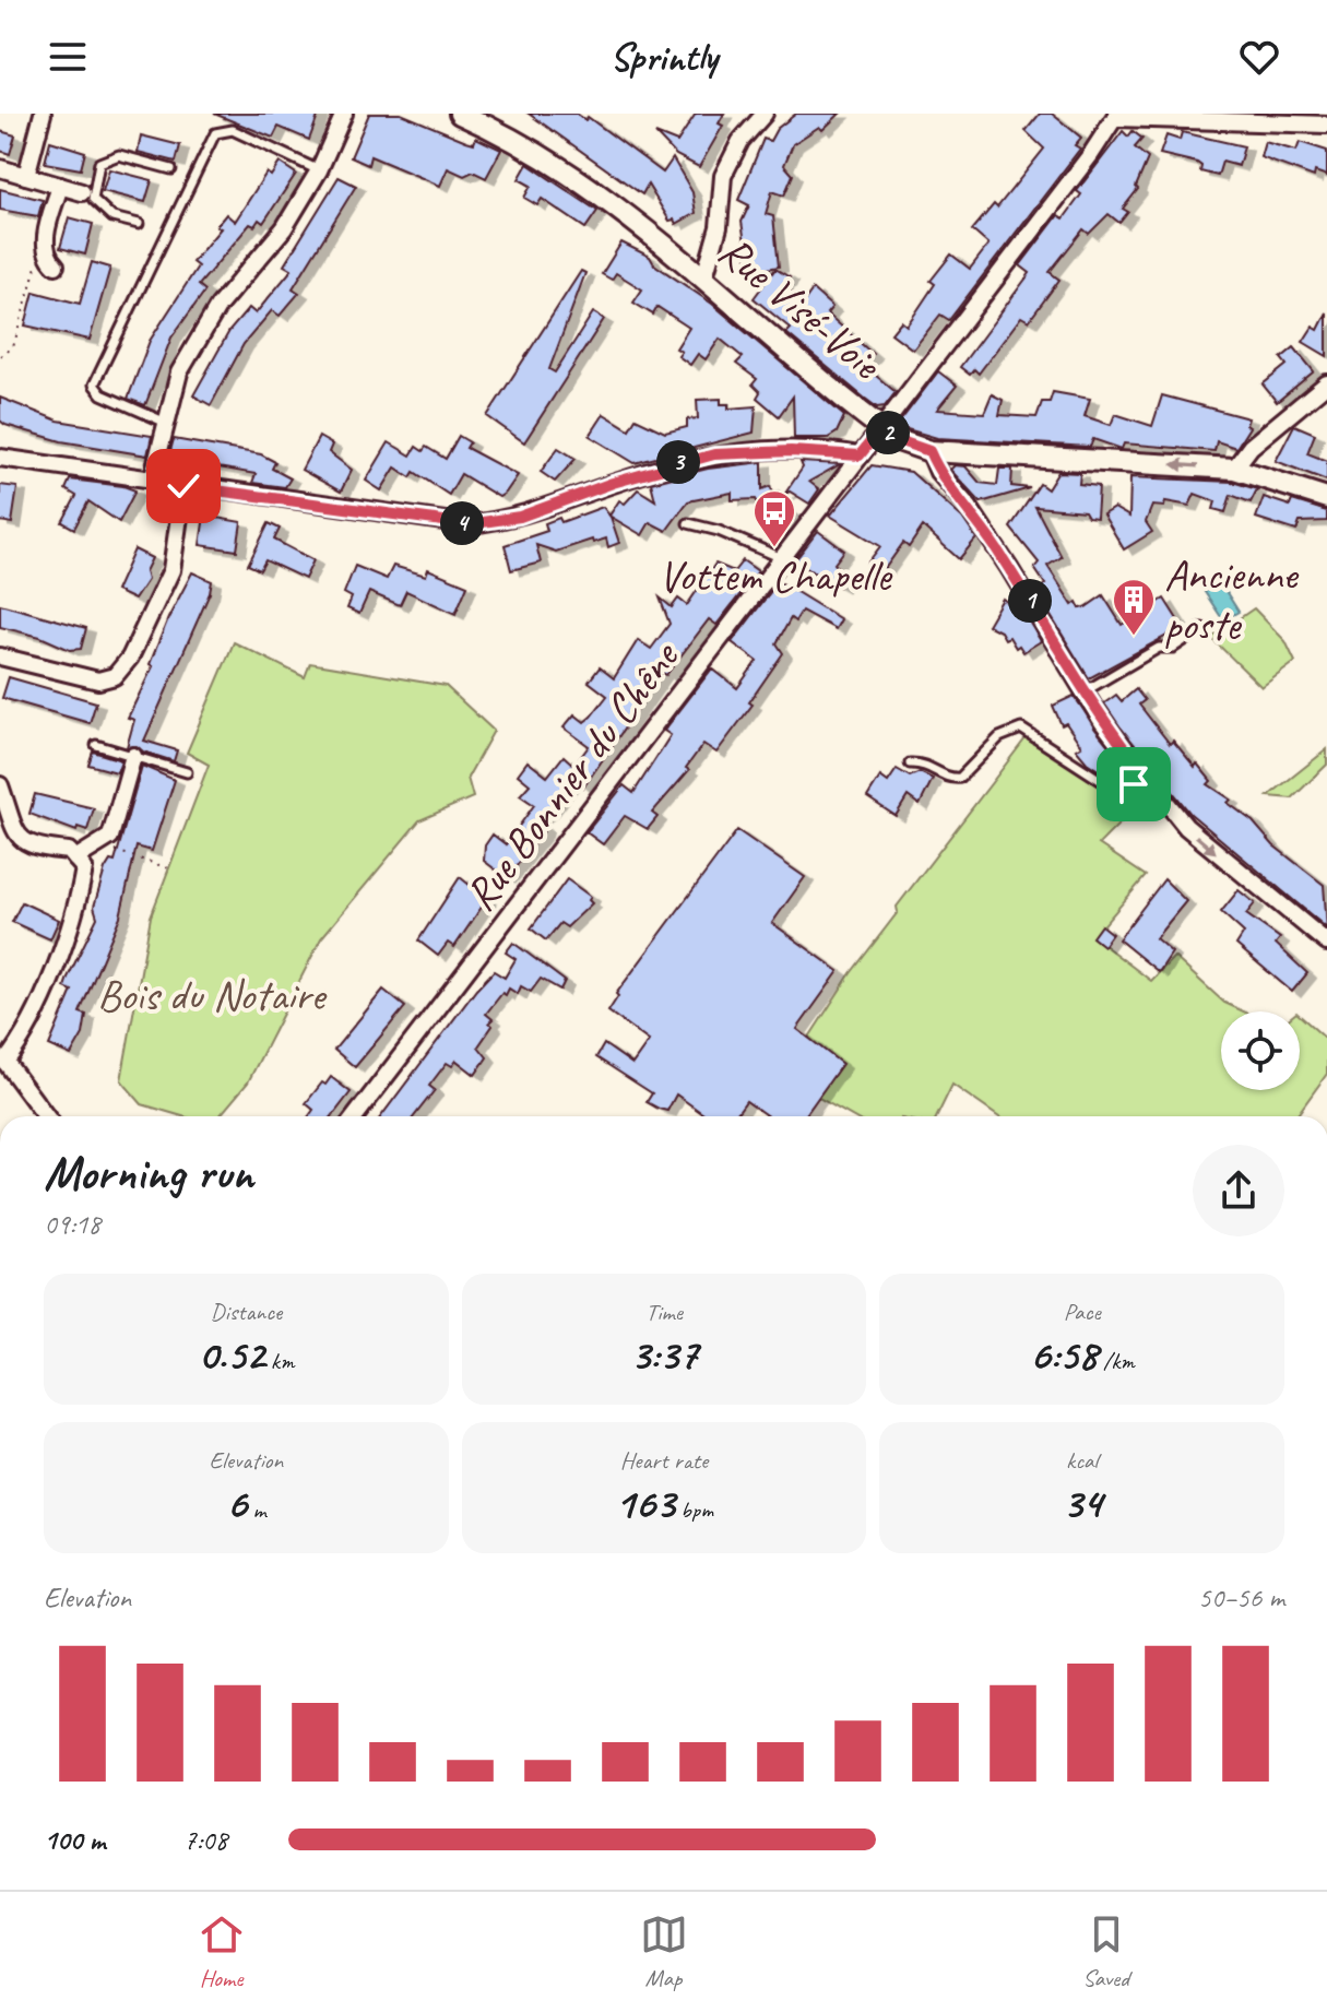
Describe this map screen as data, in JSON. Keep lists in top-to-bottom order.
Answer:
{
  "streets": {
    "street": ["Rue Visé-Voie", "Rue Bonnier du Chêne"]
  },
  "crossings": [
    ["Rue Visé-Voie", "Rue Bonnier du Chêne"]
  ],
  "parks": ["Bois du Notaire"],
  "places": {
    "bus stop": ["Vottem Chapelle"],
    "building": ["Ancienne poste"]
  },
  "page": {
    "header": "Sprintly",
    "pins": [
      "2",
      "3",
      "4",
      "1"
    ],
    "heading": ["Morning run", "09:18"],
    "stats": [
      ["Distance", "0.52 km"],
      ["Time", "3:37"],
      ["Pace", "6:58 /km"],
      ["Elevation", "6 m"],
      ["Heart rate", "163 bpm"],
      ["kcal", "34"]
    ],
    "chart": ["Elevation", "50–56 m"],
    "list": [
      {
        "name": "100 m",
        "note": "7:08"
      }
    ],
    "tabs": ["Home", "Map", "Saved"]
  }
}
